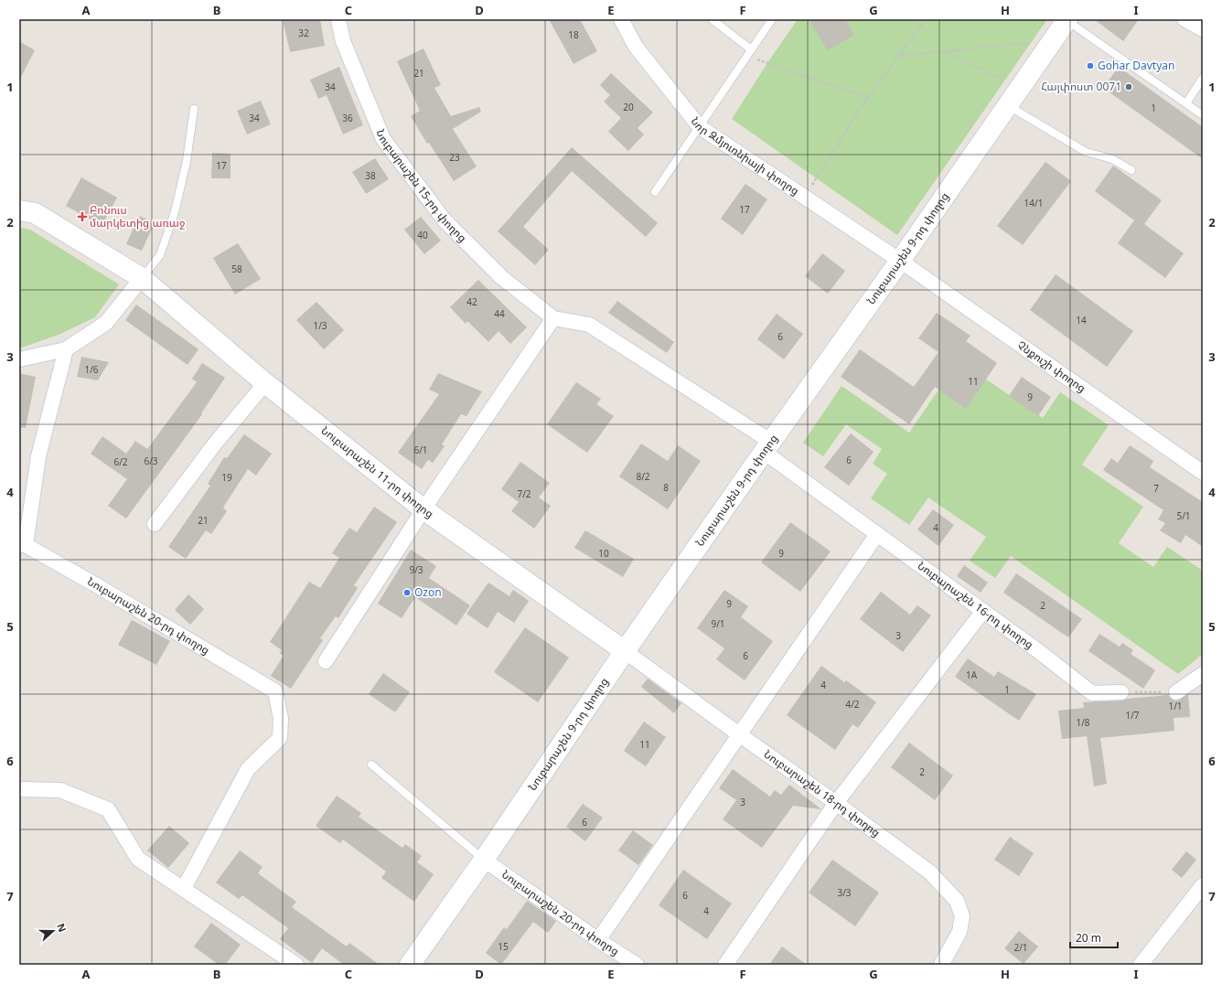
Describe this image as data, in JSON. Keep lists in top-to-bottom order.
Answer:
{
  "streets": {
    "main road": ["Նուբարաշեն 9-րդ փողոց", "Նուբարաշեն 11-րդ փողոց"],
    "street": [
      "Նոր Զմյուռնիայի փողոց",
      "Նուբարաշեն 15-րդ փողոց",
      "Չնքուշի փողոց",
      "Նուբարաշեն 16-րդ փողոց",
      "Նուբարաշեն 20-րդ փողոց",
      "Նուբարաշեն 18-րդ փողոց"
    ]
  },
  "crossings": [
    ["Նոր Զմյուռնիայի փողոց", "Նուբարաշեն 9-րդ փողոց"],
    ["Նոր Զմյուռնիայի փողոց", "Չնքուշի փողոց"],
    ["Նուբարաշեն 15-րդ փողոց", "Նուբարաշեն 16-րդ փողոց"],
    ["Նուբարաշեն 9-րդ փողոց", "Չնքուշի փողոց"],
    ["Նուբարաշեն 9-րդ փողոց", "Նուբարաշեն 11-րդ փողոց"],
    ["Նուբարաշեն 9-րդ փողոց", "Նուբարաշեն 16-րդ փողոց"],
    ["Նուբարաշեն 9-րդ փողոց", "Նուբարաշեն 20-րդ փողոց"],
    ["Նուբարաշեն 9-րդ փողոց", "Նուբարաշեն 18-րդ փողոց"],
    ["Նուբարաշեն 11-րդ փողոց", "Նուբարաշեն 18-րդ փողոց"]
  ],
  "places": {
    "other": ["Gohar Davtyan", "Հայփոստ 0071", "Ozon"],
    "health": ["Բոնուս մարկետից առաջ"]
  },
  "house_numbers": [
    "32",
    "18",
    "21",
    "34",
    "20",
    "1",
    "34",
    "36",
    "23",
    "17",
    "38",
    "14/1",
    "17",
    "40",
    "58",
    "42",
    "44",
    "14",
    "1/3",
    "6",
    "1/6",
    "11",
    "9",
    "6/1",
    "6",
    "6/3",
    "6/2",
    "8/2",
    "19",
    "8",
    "7",
    "7/2",
    "5/1",
    "21",
    "4",
    "10",
    "9",
    "9/3",
    "9",
    "2",
    "9/1",
    "3",
    "6",
    "1A",
    "4",
    "1",
    "4/2",
    "1/1",
    "1/7",
    "1/8",
    "11",
    "2",
    "3",
    "6",
    "3/3",
    "6",
    "4",
    "15",
    "2/1"
  ],
  "scale_bar": "20 m",
  "north": "right",
  "grid": {
    "columns": [
      "A",
      "B",
      "C",
      "D",
      "E",
      "F",
      "G",
      "H",
      "I"
    ],
    "rows": [
      "1",
      "2",
      "3",
      "4",
      "5",
      "6",
      "7"
    ]
  }
}
